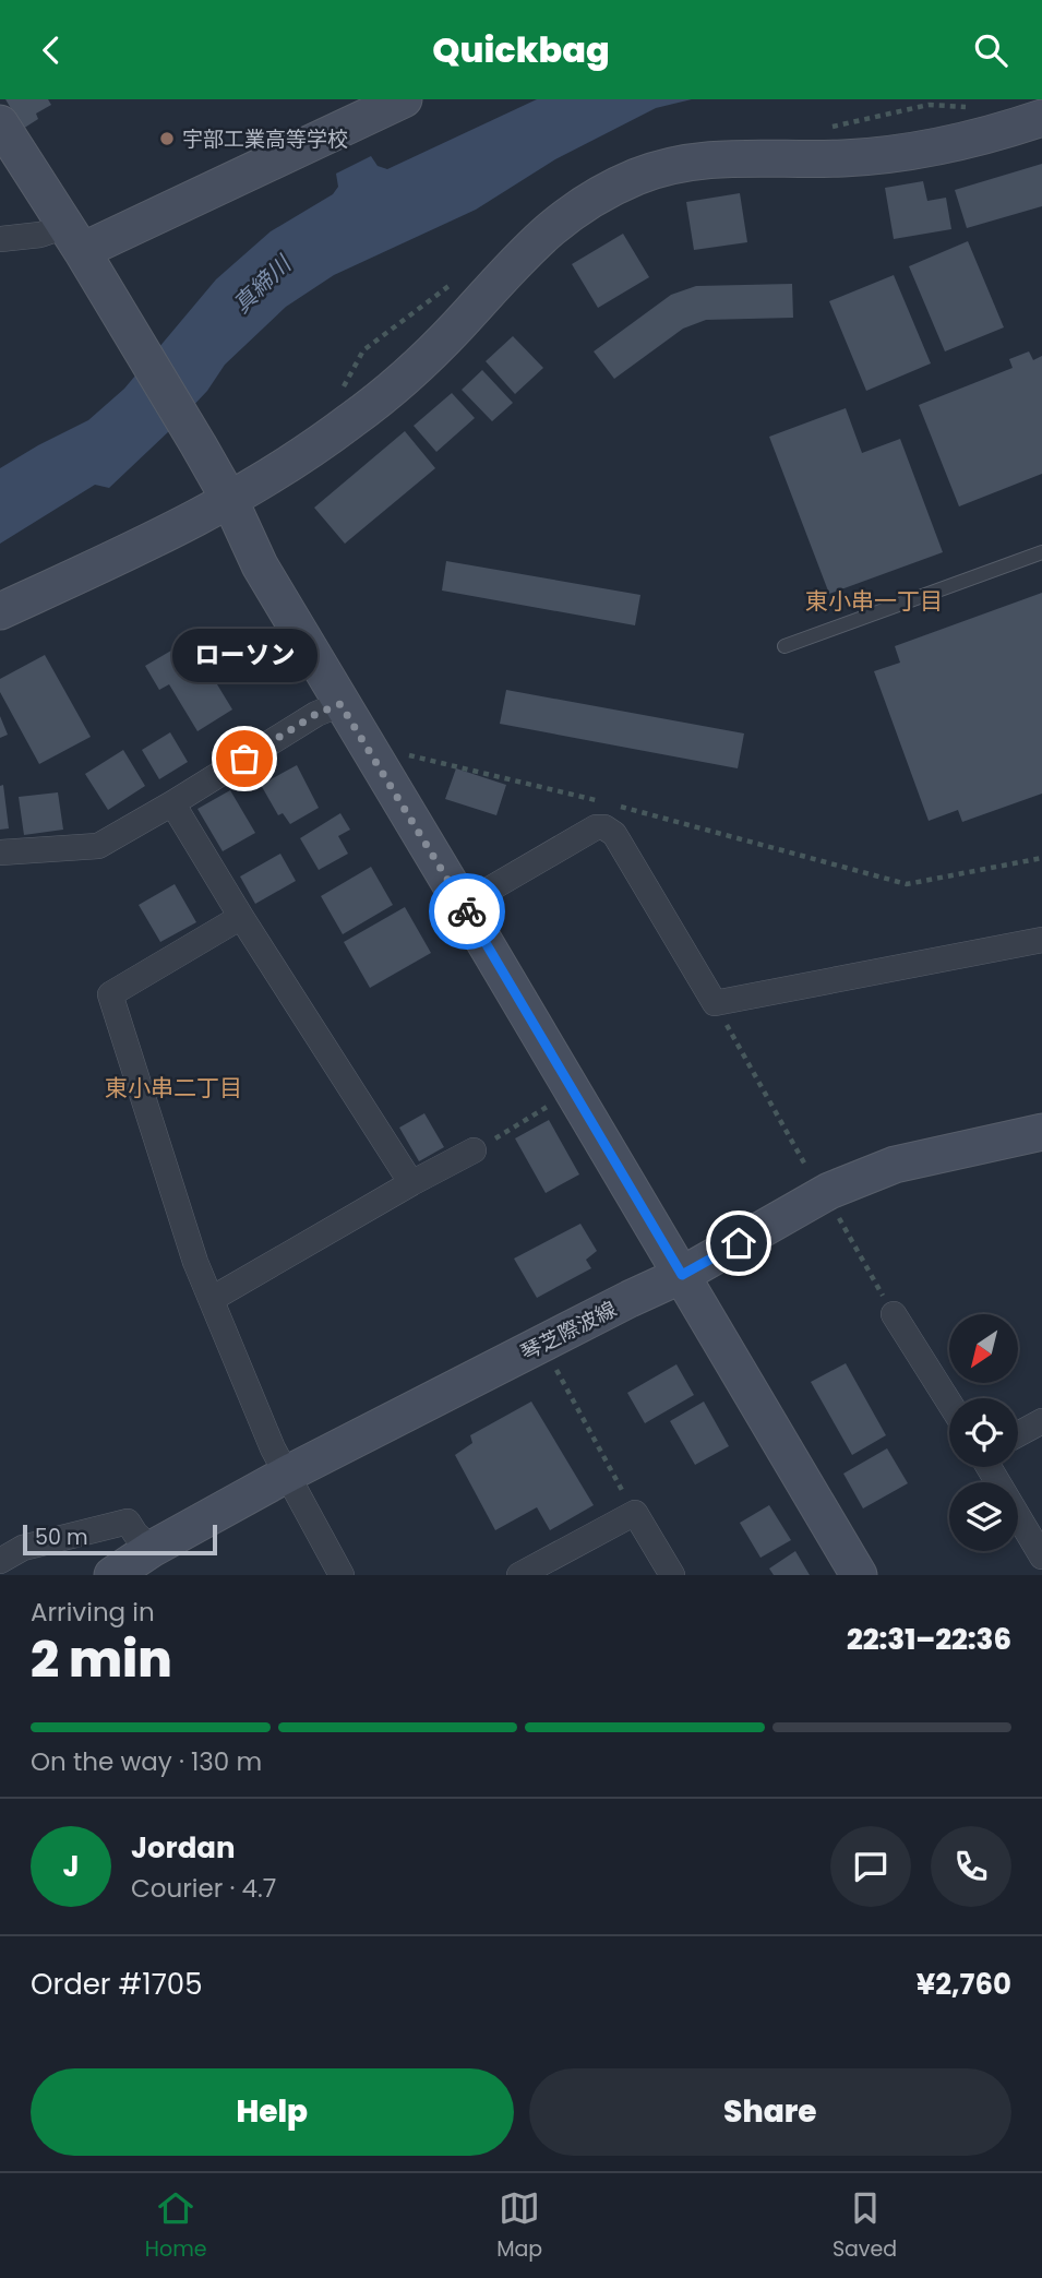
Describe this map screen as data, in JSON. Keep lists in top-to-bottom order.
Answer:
{
  "streets": {
    "street": ["琴芝際波線"]
  },
  "districts": ["東小串一丁目", "東小串二丁目"],
  "water": ["真締川"],
  "places": ["宇部工業高等学校", "ローソン"],
  "scale_bar": "50 m",
  "north": "bottom left",
  "page": {
    "header": "Quickbag",
    "bubble": "ローソン",
    "scale": "50 m",
    "heading": ["2 min", "Arriving in", "22:31–22:36"],
    "panel": [
      "Jordan",
      "Courier · 4.7",
      "Order #1705",
      "¥2,760"
    ],
    "bar": "On the way · 130 m",
    "round": "J",
    "buttons": ["Help", "Share"],
    "tabs": ["Home", "Map", "Saved"]
  }
}
